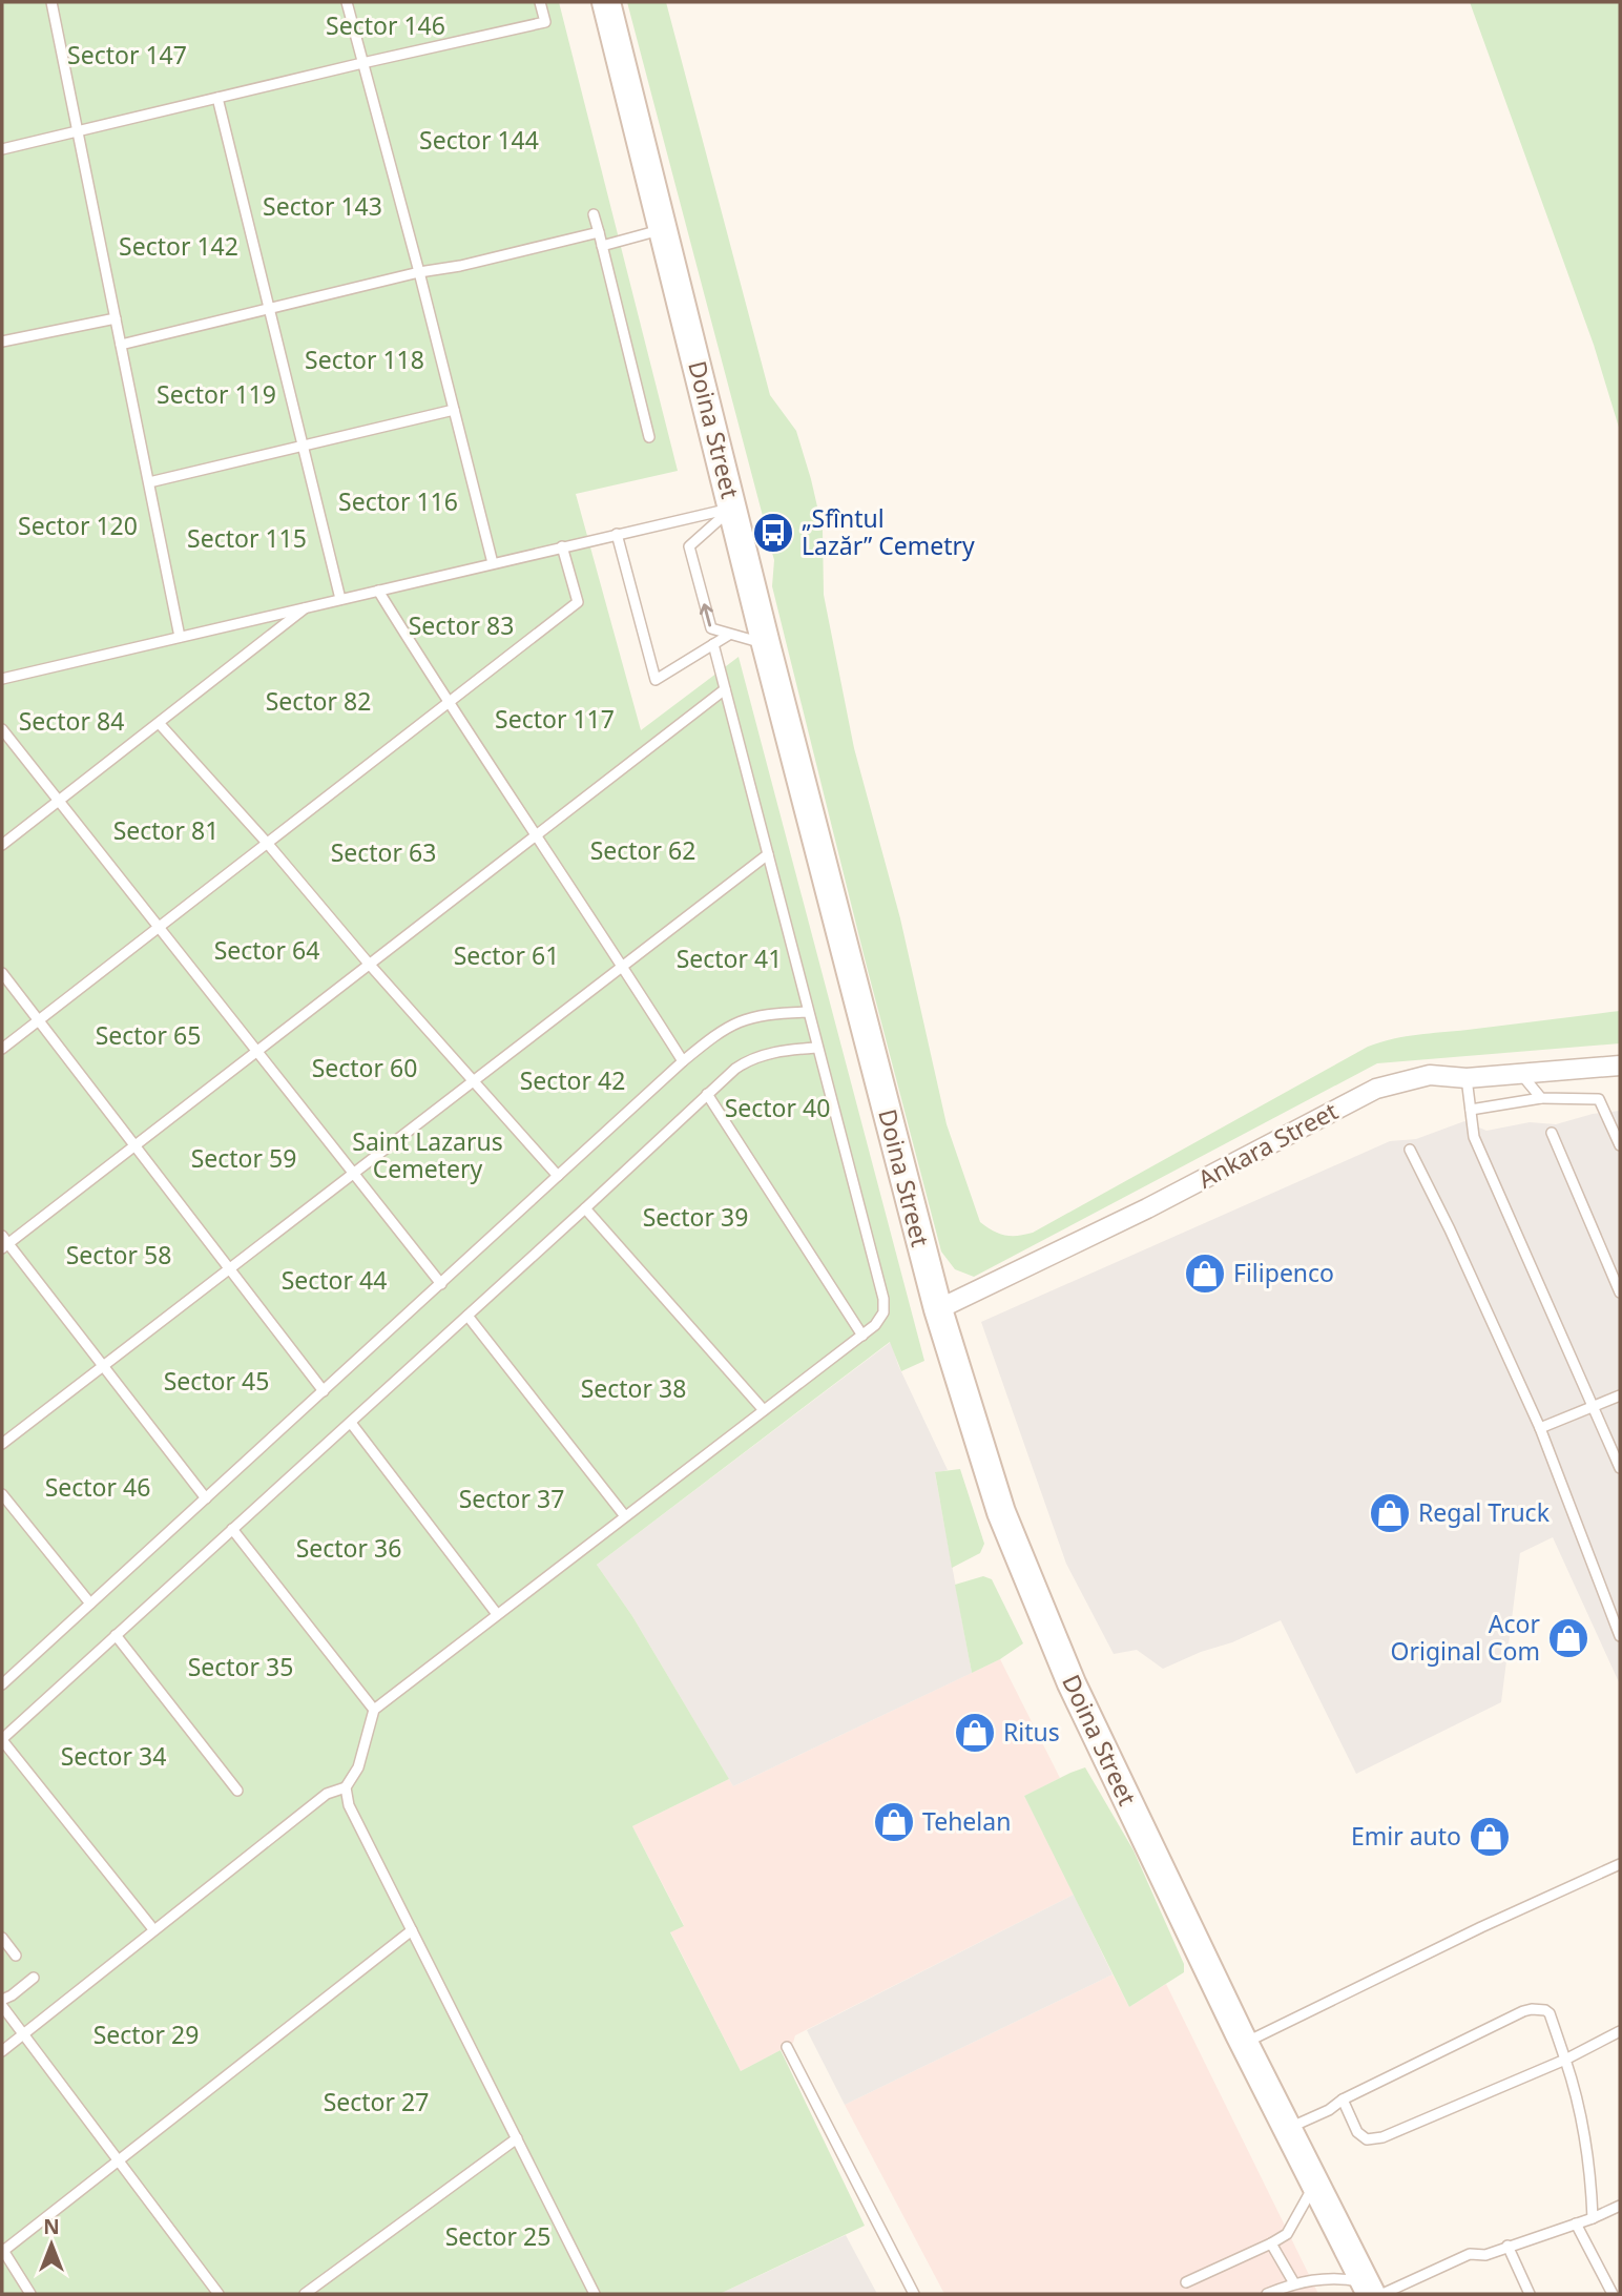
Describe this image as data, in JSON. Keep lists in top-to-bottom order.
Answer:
{
  "streets": {
    "main road": ["Doina Street"],
    "street": ["Ankara Street"]
  },
  "crossings": [
    ["Doina Street", "Ankara Street"]
  ],
  "parks": [
    "Sector 146",
    "Sector 147",
    "Sector 144",
    "Sector 143",
    "Sector 142",
    "Sector 118",
    "Sector 119",
    "Sector 116",
    "Sector 120",
    "Sector 115",
    "Sector 83",
    "Sector 82",
    "Sector 117",
    "Sector 84",
    "Sector 81",
    "Sector 62",
    "Sector 63",
    "Sector 64",
    "Sector 61",
    "Sector 41",
    "Sector 65",
    "Sector 60",
    "Sector 42",
    "Sector 40",
    "Saint Lazarus Cemetery",
    "Sector 59",
    "Sector 39",
    "Sector 58",
    "Sector 44",
    "Sector 45",
    "Sector 38",
    "Sector 46",
    "Sector 37",
    "Sector 36",
    "Sector 35",
    "Sector 34",
    "Sector 29",
    "Sector 27",
    "Sector 25"
  ],
  "places": {
    "bus stop": ["„Sfîntul Lazăr” Cemetry"],
    "shop": [
      "Filipenco",
      "Regal Truck",
      "Acor Original Com",
      "Ritus",
      "Tehelan",
      "Emir auto"
    ]
  },
  "north": "top"
}
